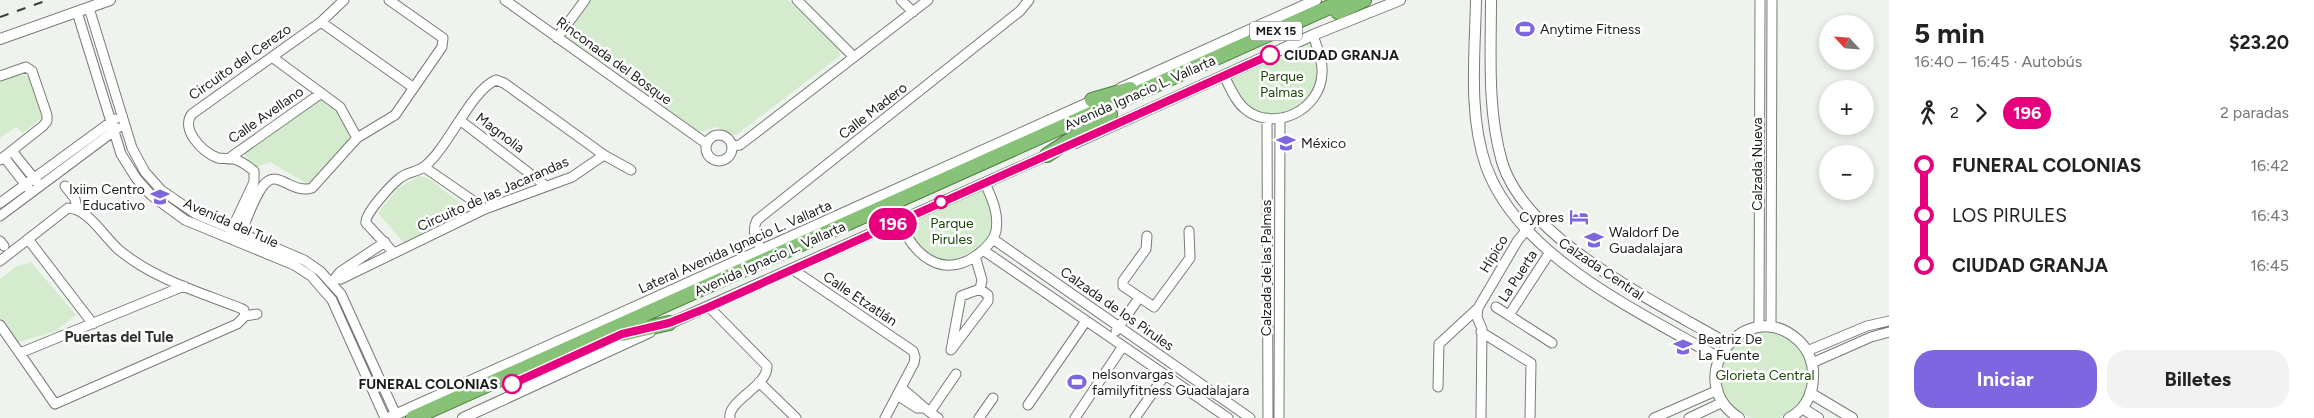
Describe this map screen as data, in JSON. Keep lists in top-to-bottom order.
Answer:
{
  "streets": {
    "highway": ["MEX 15", "Avenida Ignacio L. Vallarta"],
    "street": [
      "Rinconada del Bosque",
      "Circuito del Cerezo",
      "Calle Madero",
      "Calle Avellano",
      "Magnolia",
      "Calzada Nueva",
      "Circuito de las Jacarandas",
      "Avenida del Tule",
      "Lateral Avenida Ignacio L. Vallarta",
      "Hípico",
      "Calzada de las Palmas",
      "Calzada Central",
      "La Puerta",
      "Calle Etzatlán",
      "Calzada de los Pirules"
    ]
  },
  "crossings": [
    ["Circuito del Cerezo", "Calle Avellano"],
    ["Avenida Ignacio L. Vallarta", "Lateral Avenida Ignacio L. Vallarta"],
    ["Calle Madero", "Lateral Avenida Ignacio L. Vallarta"],
    ["Magnolia", "Circuito de las Jacarandas"],
    ["Circuito de las Jacarandas", "Avenida del Tule"],
    ["Avenida del Tule", "Lateral Avenida Ignacio L. Vallarta"],
    ["Hípico", "Calzada Central"],
    ["Calzada Central", "La Puerta"]
  ],
  "districts": ["Puertas del Tule"],
  "parks": ["Parque Palmas", "Parque Pirules", "Glorieta Central"],
  "places": {
    "sports": ["Anytime Fitness", "nelsonvargas familyfitness Guadalajara"],
    "other": ["CIUDAD GRANJA", "FUNERAL COLONIAS"],
    "school or university": [
      "México",
      "Ixiim Centro Educativo",
      "Waldorf De Guadalajara",
      "Beatriz De La Fuente"
    ],
    "hotel": ["Cypres"]
  },
  "lines": ["bus line 196"],
  "north": "top left",
  "page": {
    "on_map": "196",
    "heading": ["5 min", "16:40 – 16:45 · Autobús", "$23.20"],
    "map_buttons": ["+", "−"],
    "legs": ["2", "196", "2 paradas"],
    "list": [
      {
        "name": "FUNERAL COLONIAS",
        "value": "16:42"
      },
      {
        "name": "LOS PIRULES",
        "value": "16:43"
      },
      {
        "name": "CIUDAD GRANJA",
        "value": "16:45"
      }
    ],
    "buttons": ["Iniciar", "Billetes"]
  }
}
